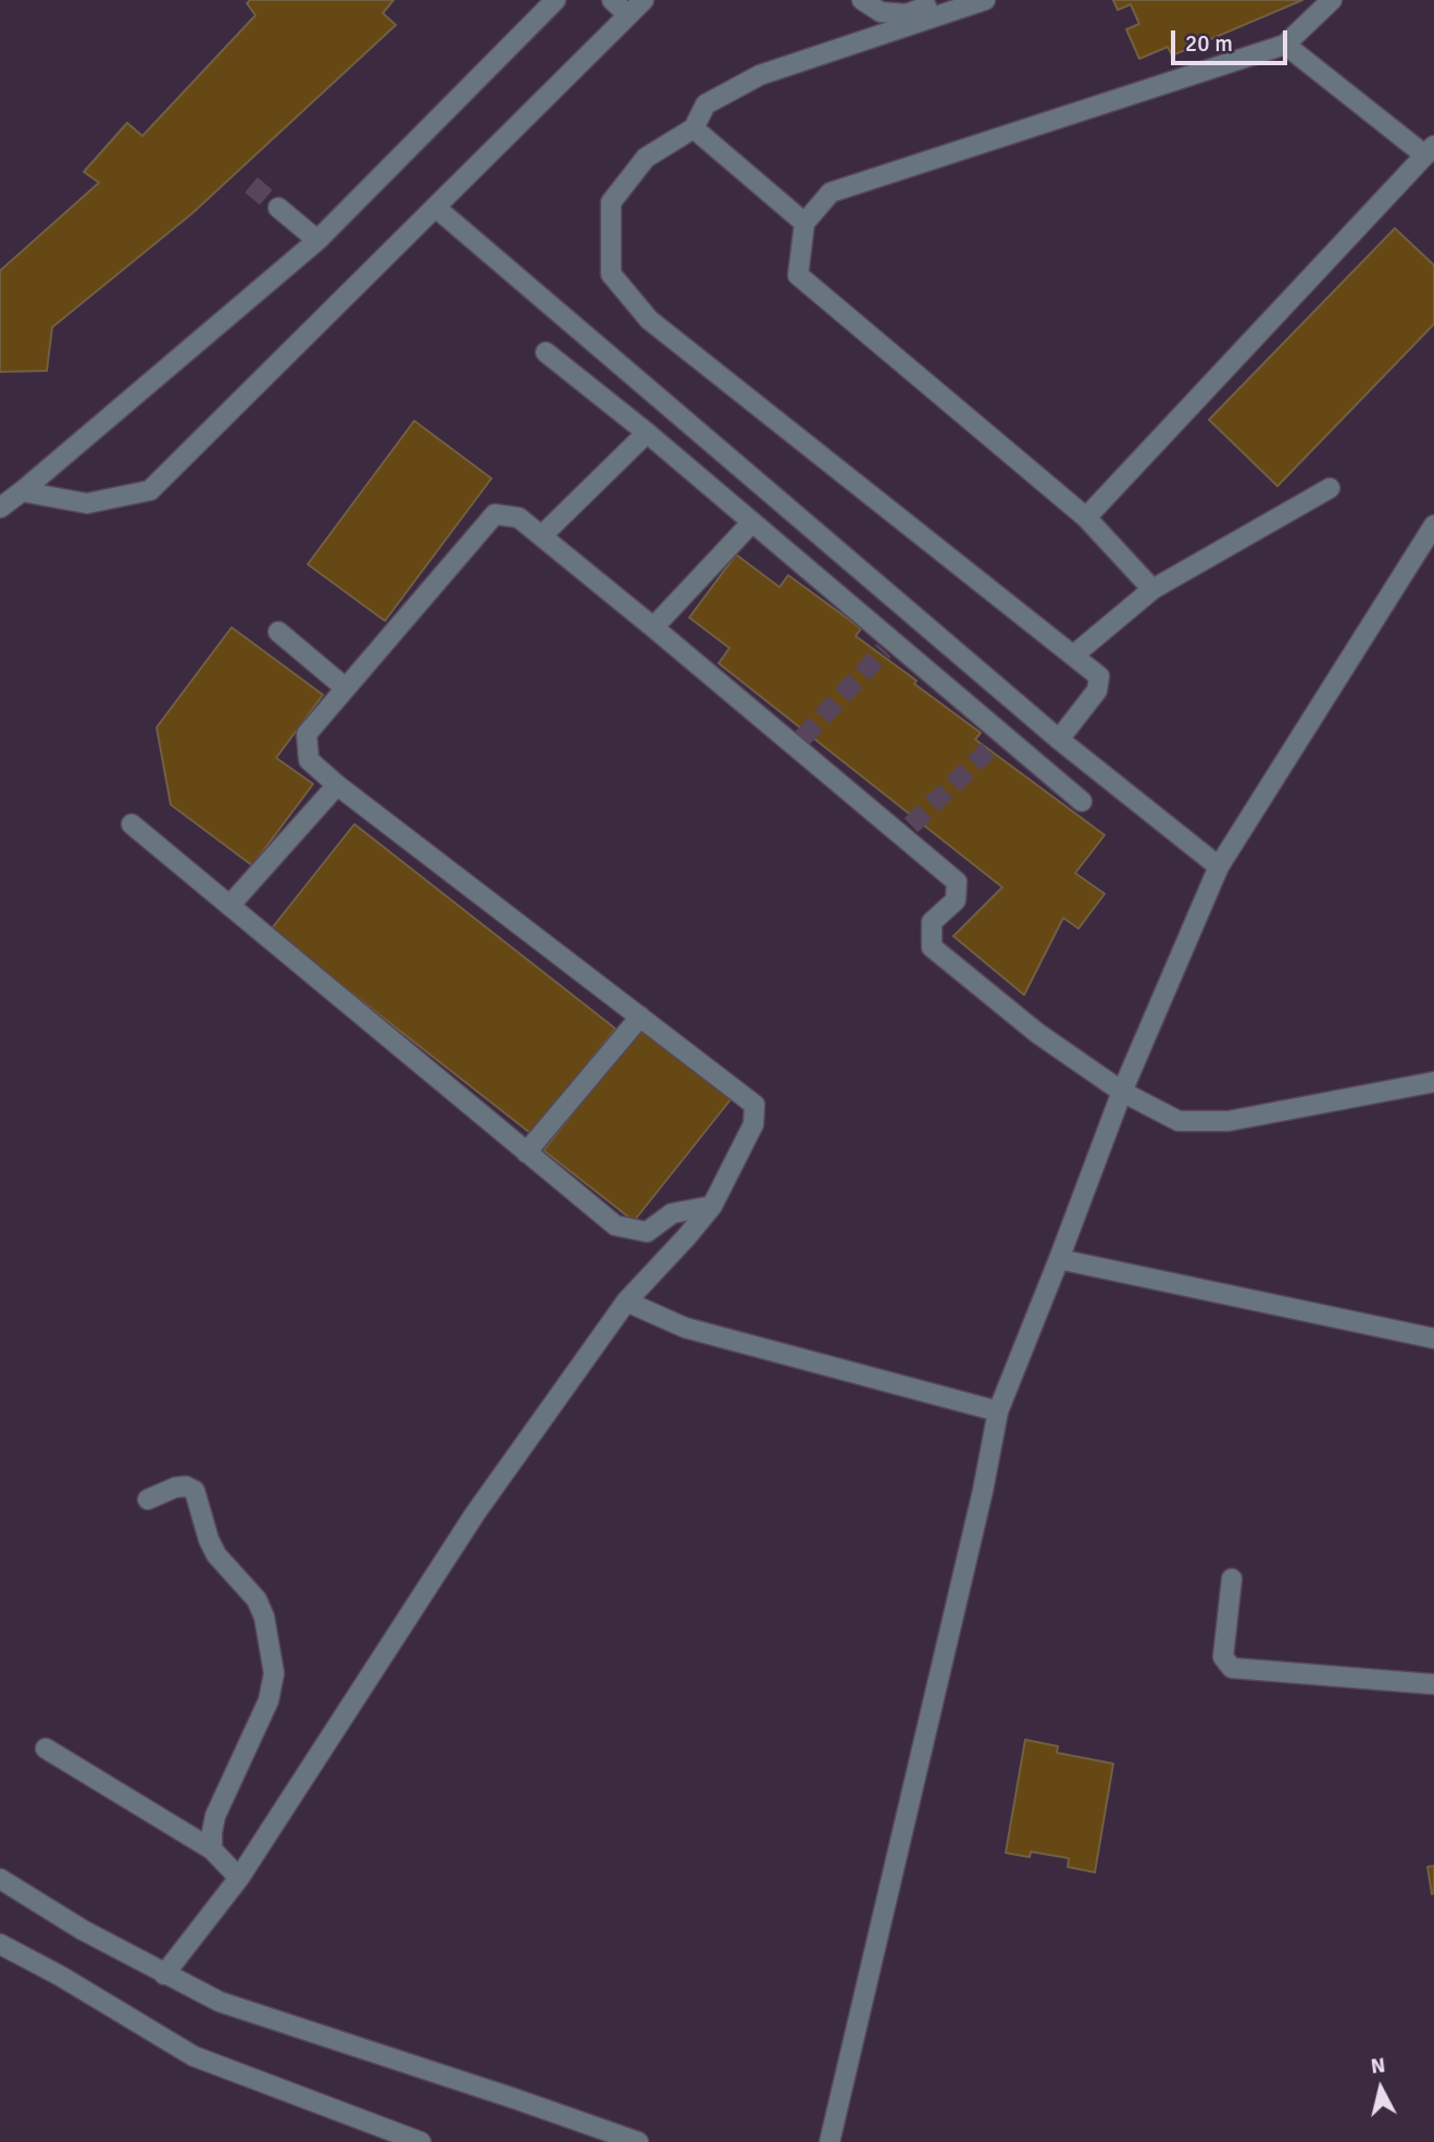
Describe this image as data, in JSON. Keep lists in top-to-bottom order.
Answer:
{
  "scale_bar": "20 m",
  "north": "top"
}
